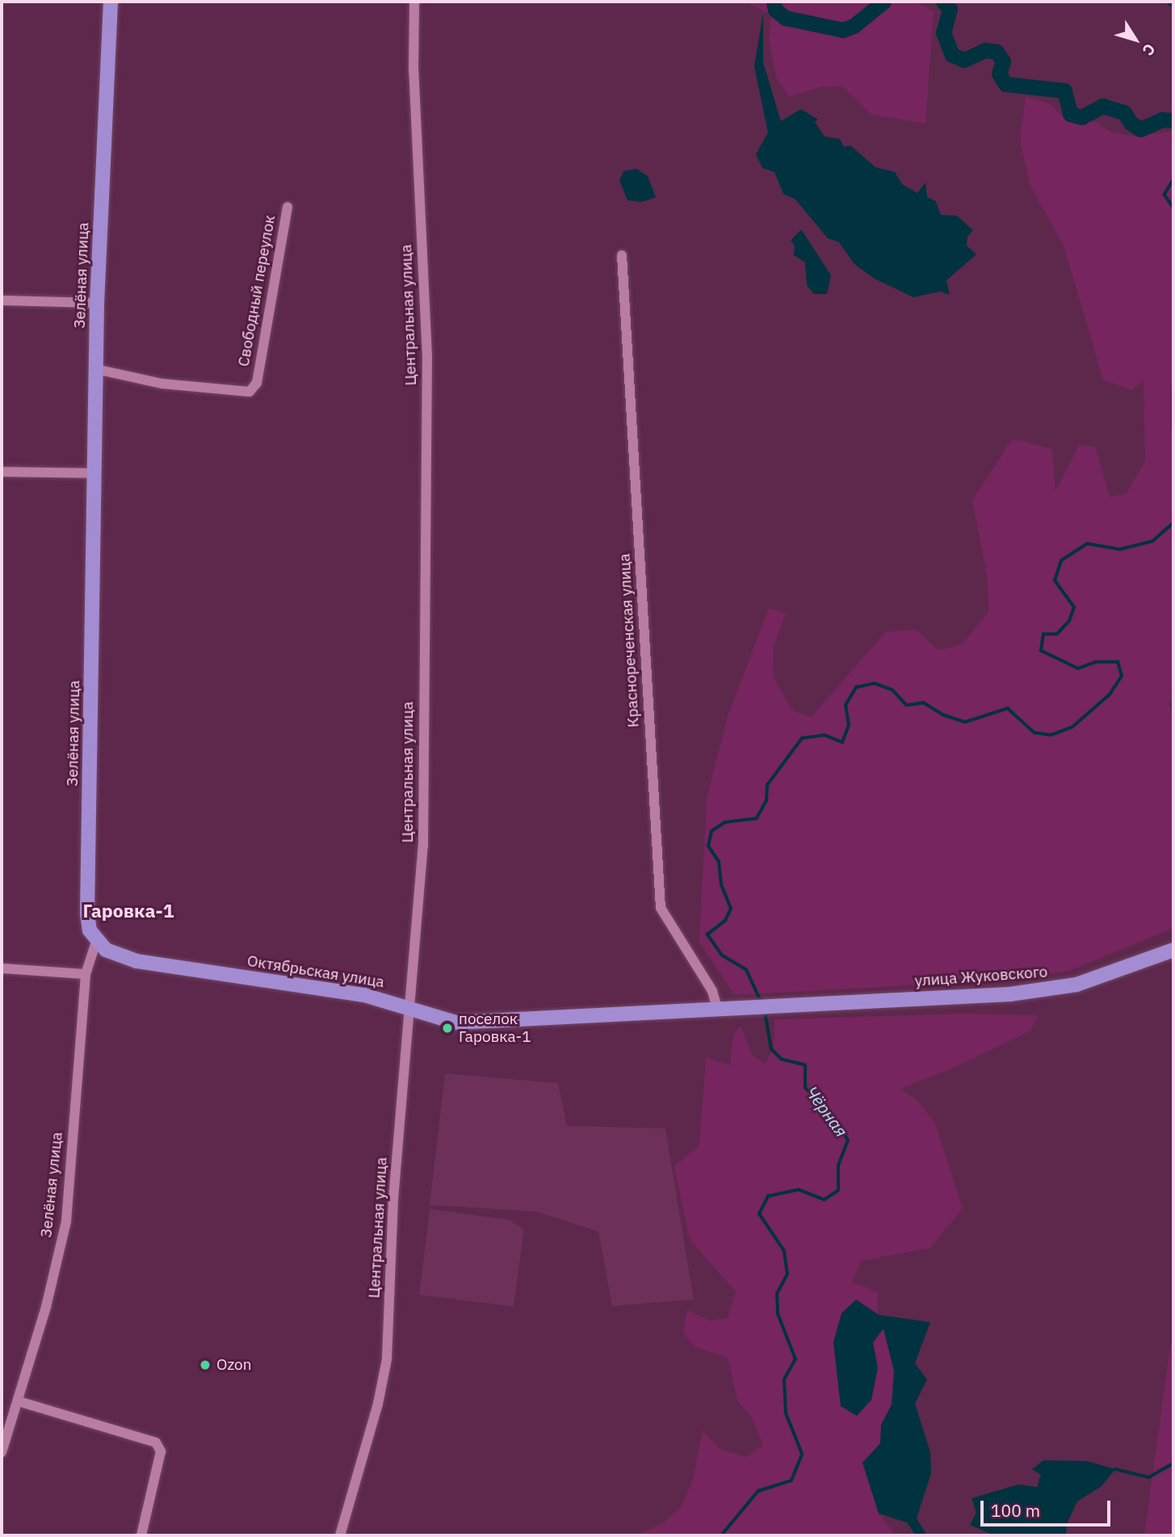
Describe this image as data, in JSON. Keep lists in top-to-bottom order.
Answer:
{
  "streets": {
    "main road": ["Зелёная улица", "Октябрьская улица", "улица Жуковского"],
    "street": ["Свободный переулок", "Центральная улица", "Краснореченская улица"]
  },
  "crossings": [
    ["Зелёная улица", "Свободный переулок"],
    ["Зелёная улица", "Октябрьская улица"],
    ["Центральная улица", "Октябрьская улица"],
    ["Краснореченская улица", "Октябрьская улица"],
    ["Октябрьская улица", "улица Жуковского"]
  ],
  "districts": ["Гаровка-1"],
  "water": ["Чёрная"],
  "places": ["поселок Гаровка-1", "Ozon"],
  "scale_bar": "100 m",
  "north": "bottom right"
}
